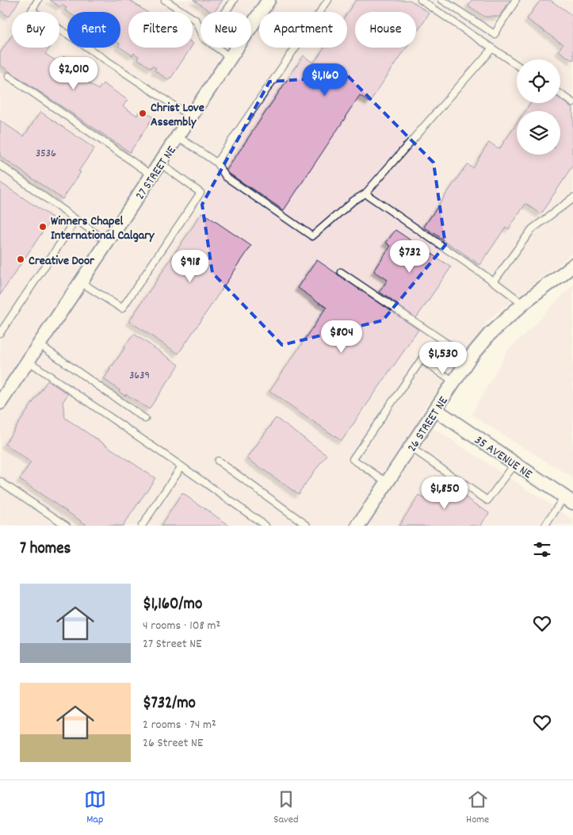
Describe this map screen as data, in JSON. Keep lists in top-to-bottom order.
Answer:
{
  "streets": {
    "street": ["27 STREET NE", "26 STREET NE", "35 AVENUE NE"]
  },
  "crossings": [
    ["26 STREET NE", "35 AVENUE NE"]
  ],
  "places": ["Christ Love Assembly", "Winners Chapel International Calgary", "Creative Door"],
  "house_numbers": ["3536", "3639"],
  "page": {
    "chip": [
      "Buy",
      "Rent",
      "Filters",
      "New",
      "Apartment",
      "House"
    ],
    "price": [
      "$2,010",
      "$1,160",
      "$732",
      "$918",
      "$804",
      "$1,530",
      "$1,850"
    ],
    "heading": "7 homes",
    "list": [
      {
        "name": "$1,160/mo",
        "note": "4 rooms · 108 m² · 27 Street NE"
      },
      {
        "name": "$732/mo",
        "note": "2 rooms · 74 m² · 26 Street NE"
      }
    ],
    "tabs": ["Map", "Saved", "Home"]
  }
}
